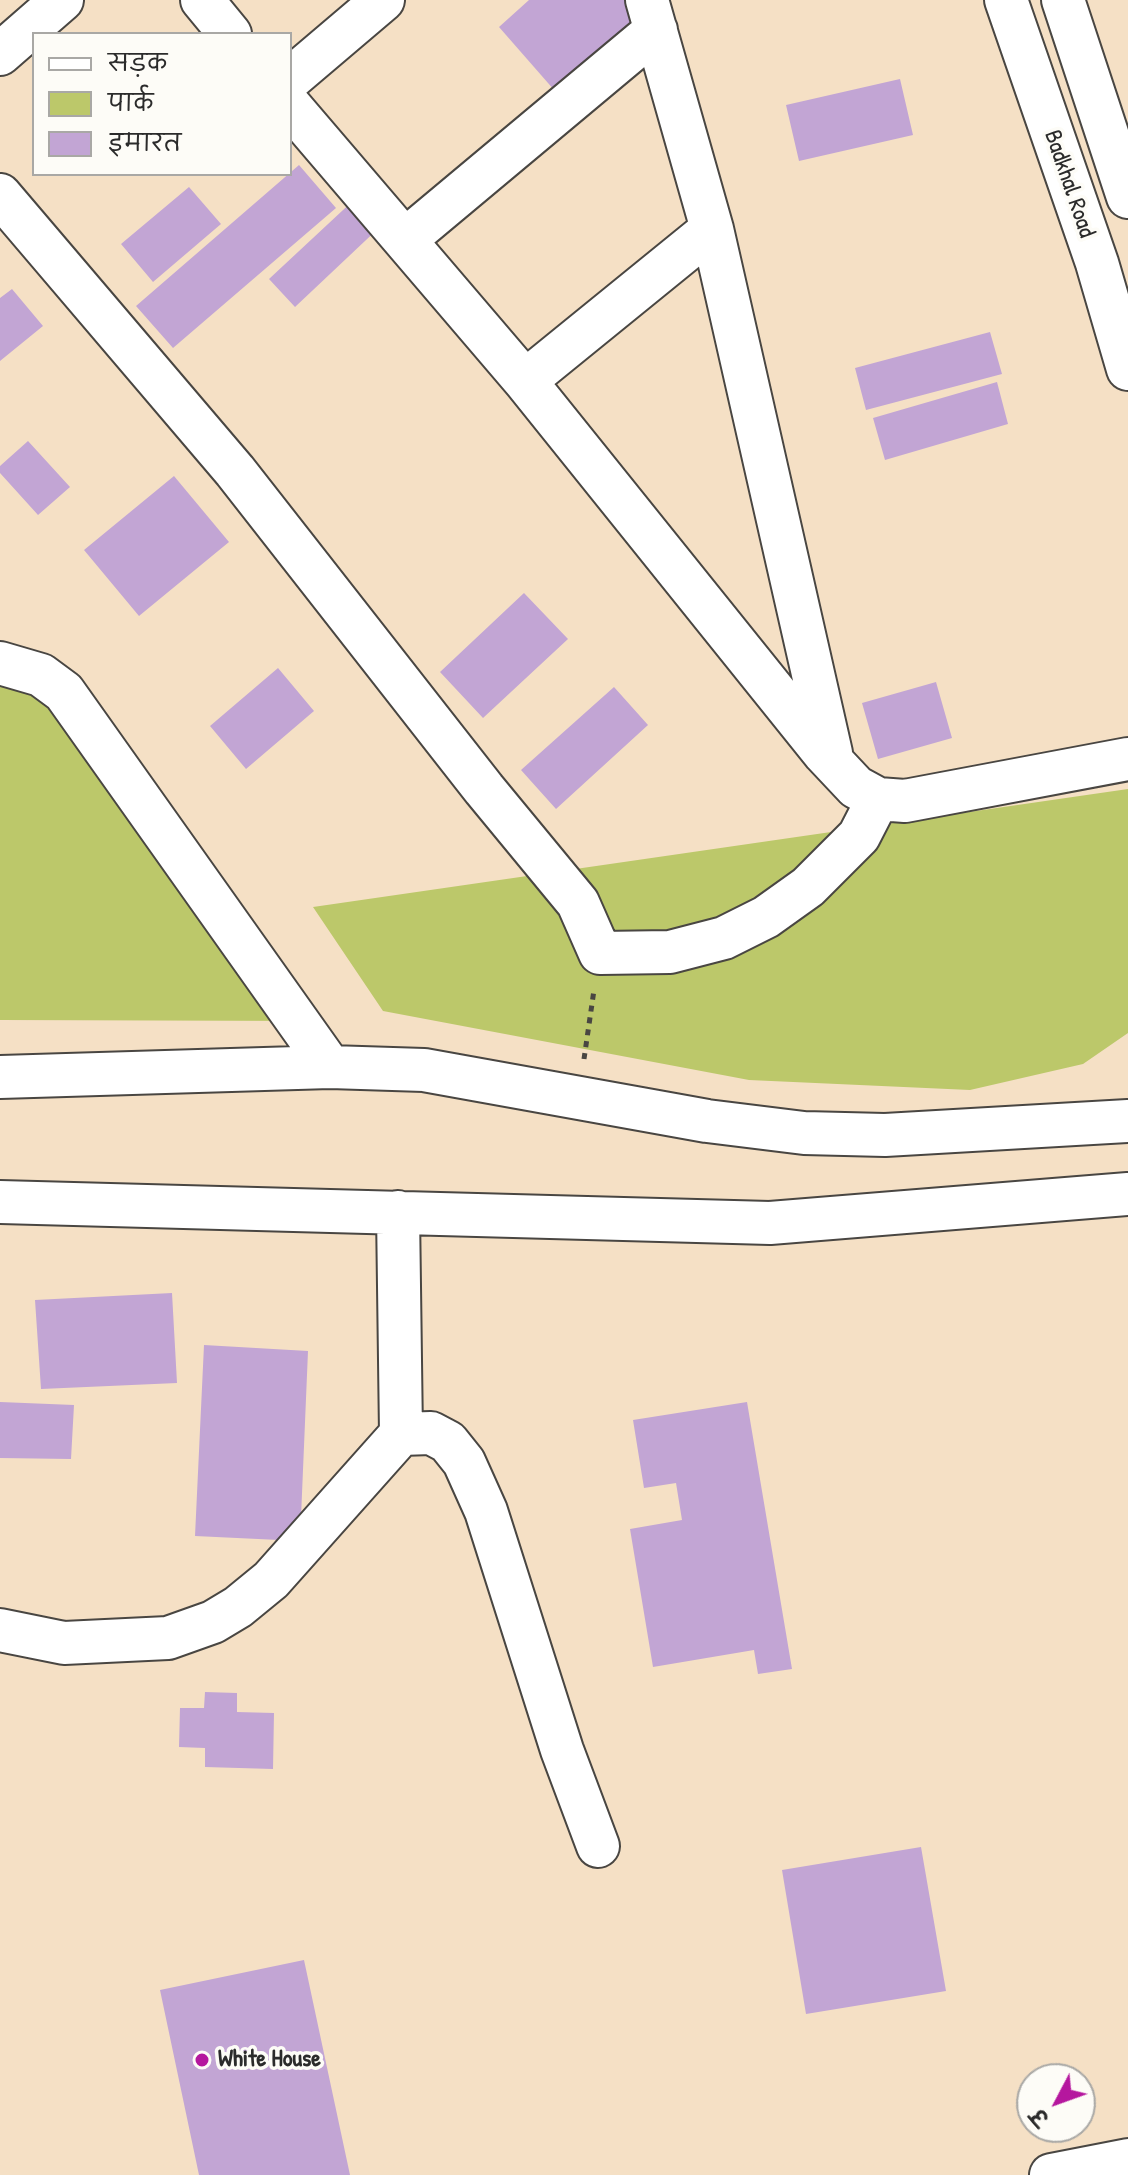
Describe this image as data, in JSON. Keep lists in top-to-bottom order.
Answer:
{
  "streets": {
    "street": ["Badkhal Road"]
  },
  "places": ["White House"],
  "legend": ["सड़क", "पार्क", "इमारत"],
  "north": "bottom left"
}
